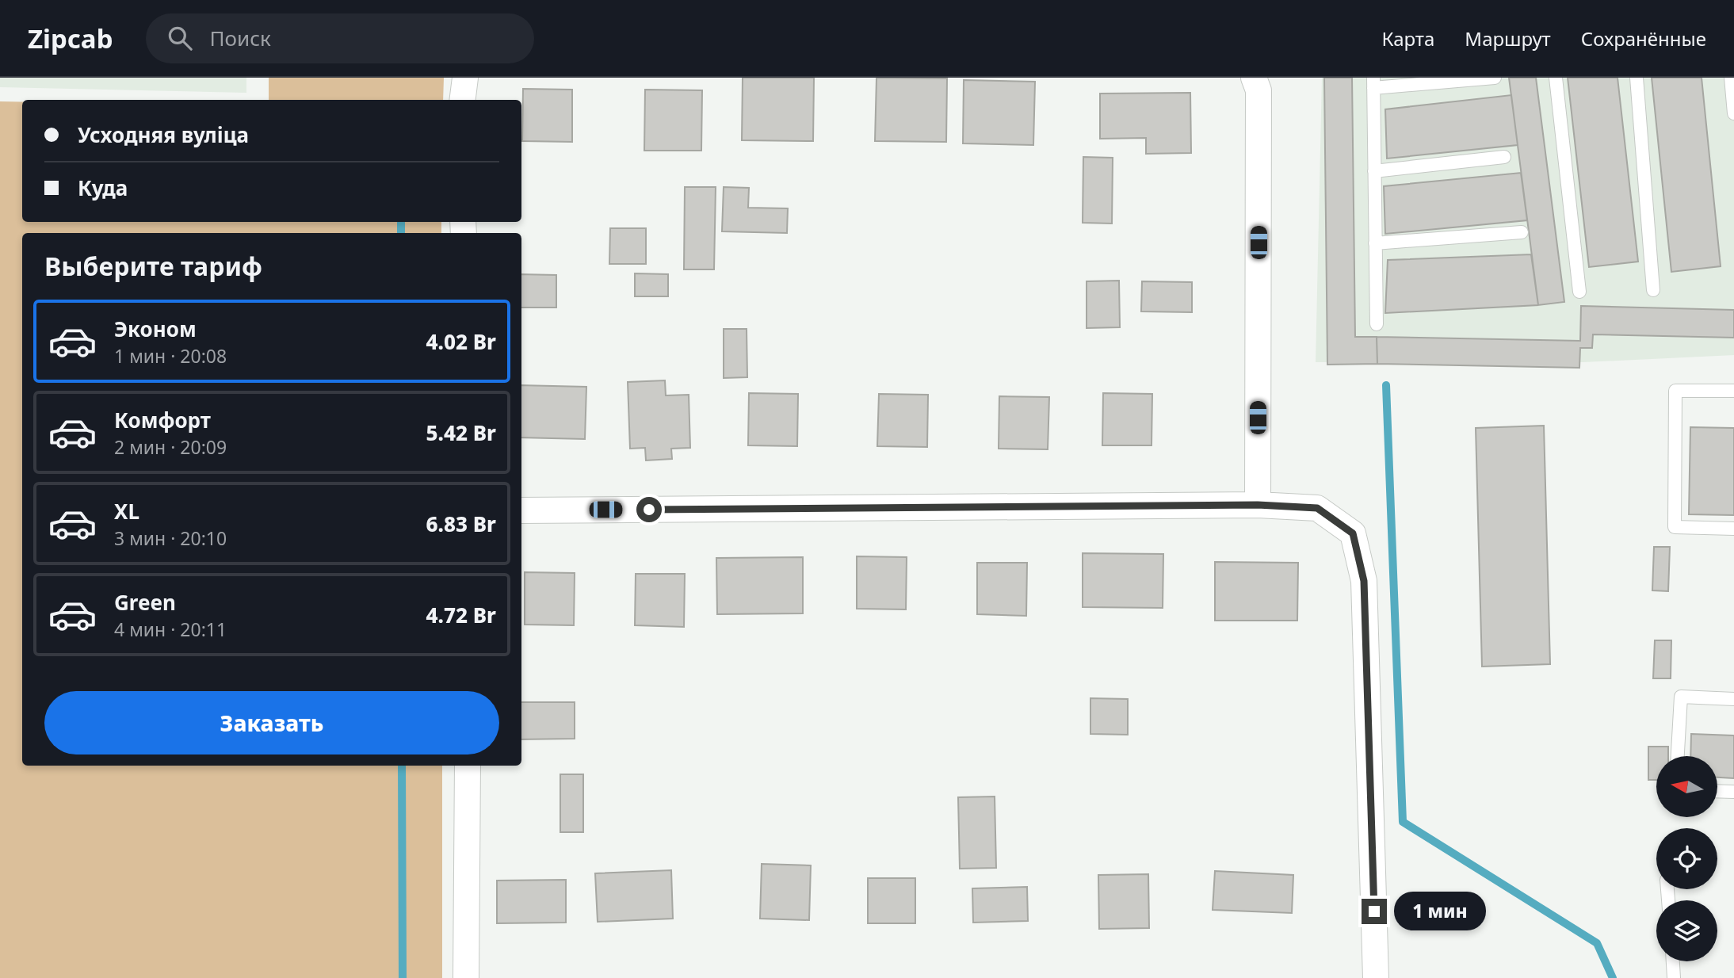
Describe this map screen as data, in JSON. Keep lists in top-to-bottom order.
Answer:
{
  "north": "left",
  "page": {
    "header": "Zipcab",
    "search": "Поиск",
    "nav": ["Карта", "Маршрут", "Сохранённые"],
    "banner": ["Усходняя вуліца", "Куда"],
    "heading": "Выберите тариф",
    "list": [
      {
        "name": "Эконом",
        "note": "1 мин · 20:08",
        "value": "4.02 Br"
      },
      {
        "name": "Комфорт",
        "note": "2 мин · 20:09",
        "value": "5.42 Br"
      },
      {
        "name": "XL",
        "note": "3 мин · 20:10",
        "value": "6.83 Br"
      },
      {
        "name": "Green",
        "note": "4 мин · 20:11",
        "value": "4.72 Br"
      }
    ],
    "buttons": "Заказать",
    "bubble": "1 мин"
  }
}
